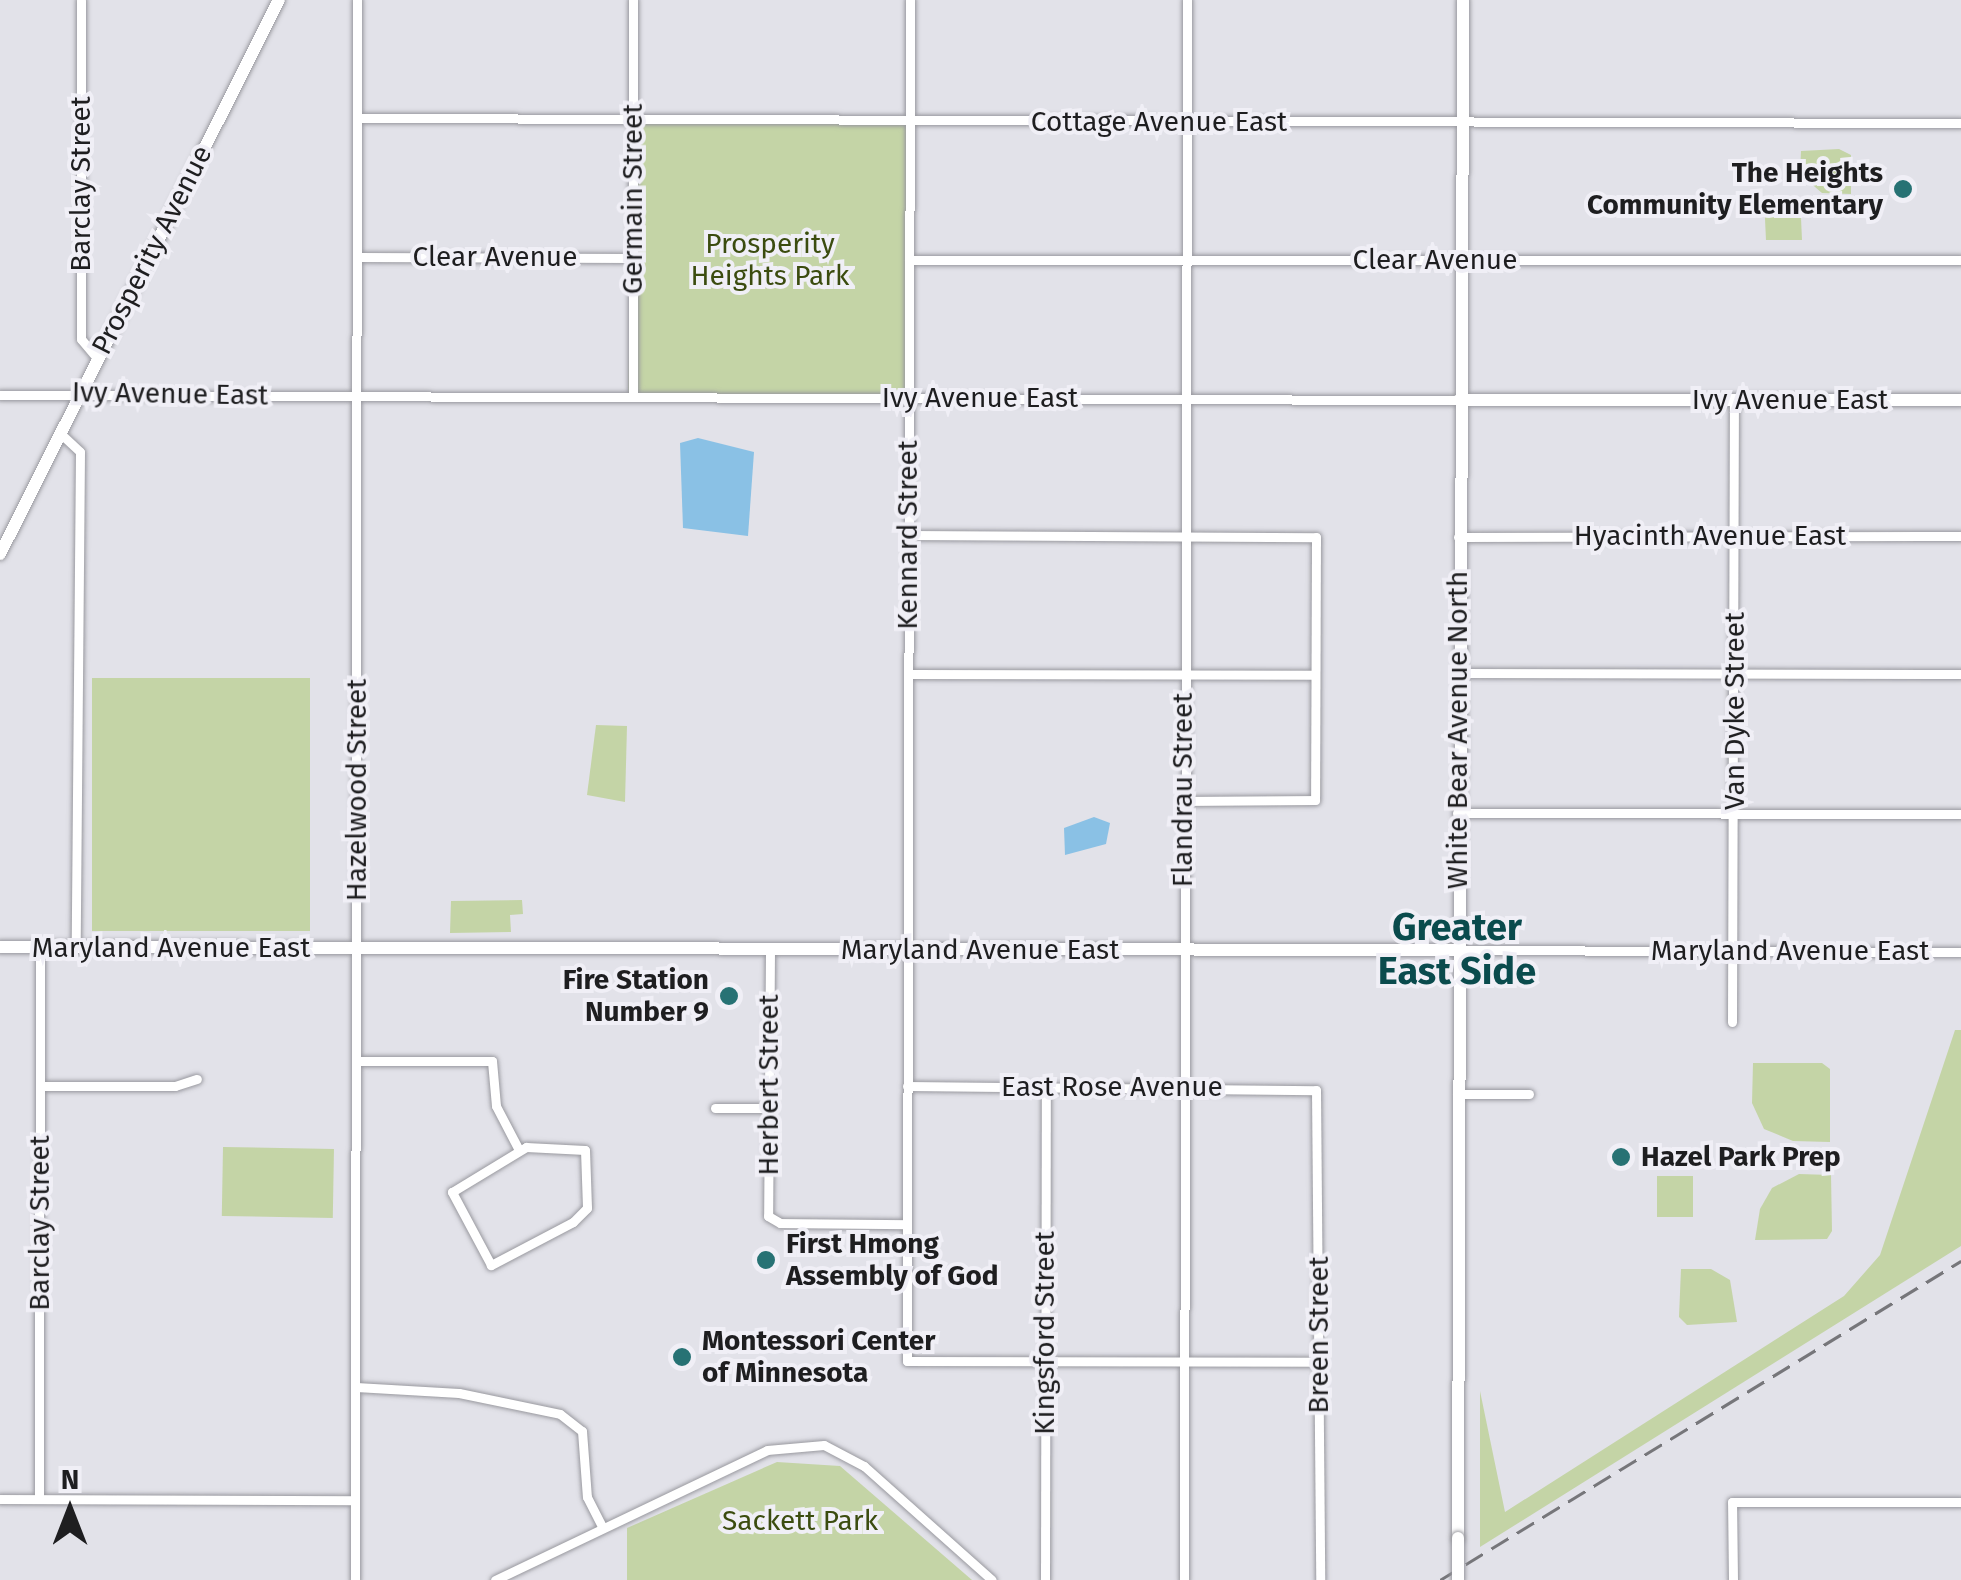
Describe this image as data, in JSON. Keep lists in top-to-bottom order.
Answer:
{
  "streets": {
    "main road": [
      "Prosperity Avenue",
      "Ivy Avenue East",
      "White Bear Avenue North",
      "Maryland Avenue East"
    ],
    "street": [
      "Cottage Avenue East",
      "Barclay Street",
      "Germain Street",
      "Clear Avenue",
      "Kennard Street",
      "Hyacinth Avenue East",
      "Van Dyke Street",
      "Hazelwood Street",
      "Flandrau Street",
      "Herbert Street",
      "East Rose Avenue",
      "Kingsford Street",
      "Breen Street"
    ]
  },
  "crossings": [
    ["Cottage Avenue East", "Germain Street"],
    ["Cottage Avenue East", "Kennard Street"],
    ["Cottage Avenue East", "White Bear Avenue North"],
    ["Cottage Avenue East", "Hazelwood Street"],
    ["Cottage Avenue East", "Flandrau Street"],
    ["Barclay Street", "Prosperity Avenue"],
    ["Barclay Street", "Maryland Avenue East"],
    ["Germain Street", "Clear Avenue"],
    ["Germain Street", "Ivy Avenue East"],
    ["Prosperity Avenue", "Ivy Avenue East"],
    ["Clear Avenue", "Kennard Street"],
    ["Clear Avenue", "White Bear Avenue North"],
    ["Clear Avenue", "Hazelwood Street"],
    ["Clear Avenue", "Flandrau Street"],
    ["Ivy Avenue East", "Kennard Street"],
    ["Ivy Avenue East", "Van Dyke Street"],
    ["Ivy Avenue East", "White Bear Avenue North"],
    ["Ivy Avenue East", "Hazelwood Street"],
    ["Ivy Avenue East", "Flandrau Street"],
    ["Kennard Street", "Maryland Avenue East"],
    ["Kennard Street", "Herbert Street"],
    ["Kennard Street", "East Rose Avenue"],
    ["Kennard Street", "Kingsford Street"],
    ["Hyacinth Avenue East", "Van Dyke Street"],
    ["Hyacinth Avenue East", "White Bear Avenue North"],
    ["Van Dyke Street", "Maryland Avenue East"],
    ["White Bear Avenue North", "Maryland Avenue East"],
    ["Hazelwood Street", "Maryland Avenue East"],
    ["Flandrau Street", "Maryland Avenue East"],
    ["Flandrau Street", "East Rose Avenue"],
    ["Maryland Avenue East", "Herbert Street"],
    ["East Rose Avenue", "Kingsford Street"],
    ["East Rose Avenue", "Breen Street"]
  ],
  "districts": ["Greater East Side"],
  "parks": ["Prosperity Heights Park", "Sackett Park"],
  "places": [
    "The Heights Community Elementary",
    "Fire Station Number 9",
    "Hazel Park Prep",
    "First Hmong Assembly of God",
    "Montessori Center of Minnesota"
  ],
  "north": "top"
}
